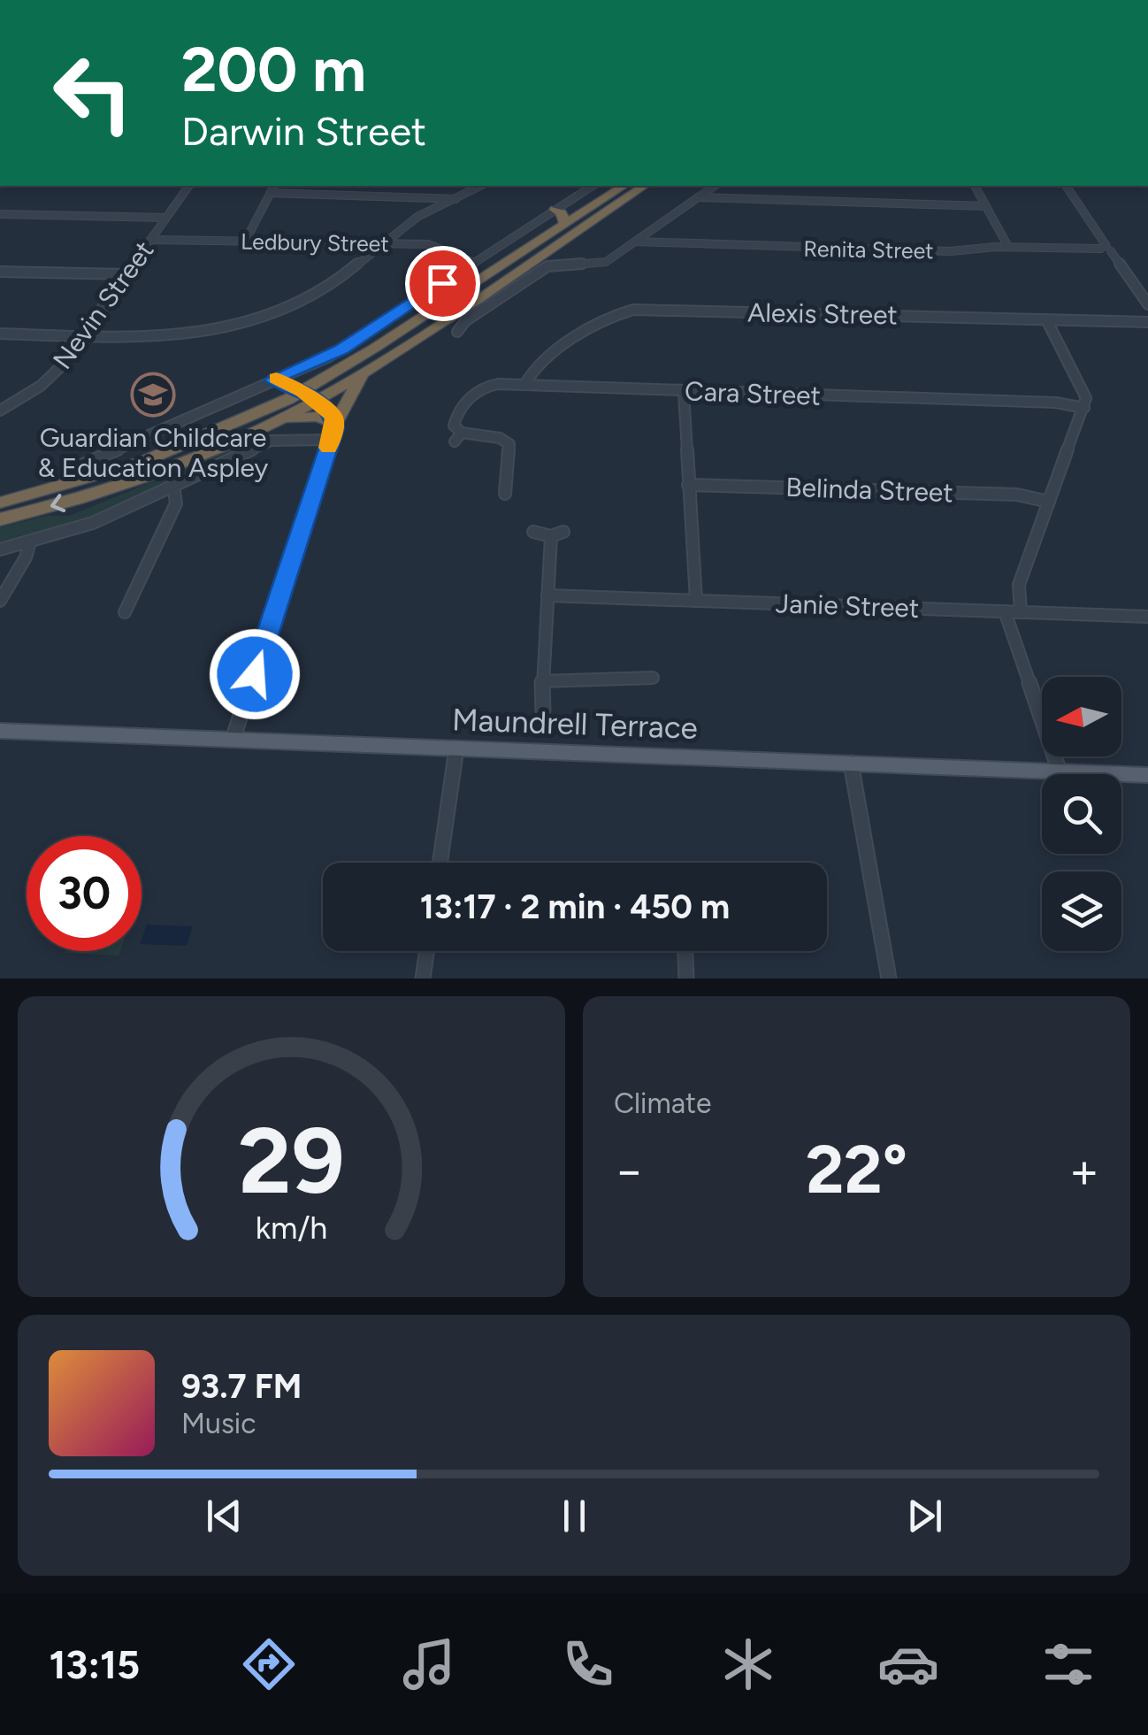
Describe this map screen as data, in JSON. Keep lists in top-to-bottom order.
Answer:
{
  "streets": {
    "main road": ["Maundrell Terrace"],
    "street": [
      "Ledbury Street",
      "Renita Street",
      "Nevin Street",
      "Alexis Street",
      "Cara Street",
      "Belinda Street",
      "Janie Street"
    ]
  },
  "crossings": [
    ["Ledbury Street", "Nevin Street"],
    ["Alexis Street", "Cara Street"]
  ],
  "places": {
    "school or university": ["Guardian Childcare & Education Aspley"]
  },
  "north": "left",
  "page": {
    "turn": ["200 m", "Darwin Street"],
    "limit": "30",
    "trip": "13:17 · 2 min · 450 m",
    "tile": "Climate",
    "heat": ["−", "22°", "+"],
    "song": ["93.7 FM", "Music"],
    "tabs": "13:15",
    "gauge": ["29", "km/h"]
  }
}
